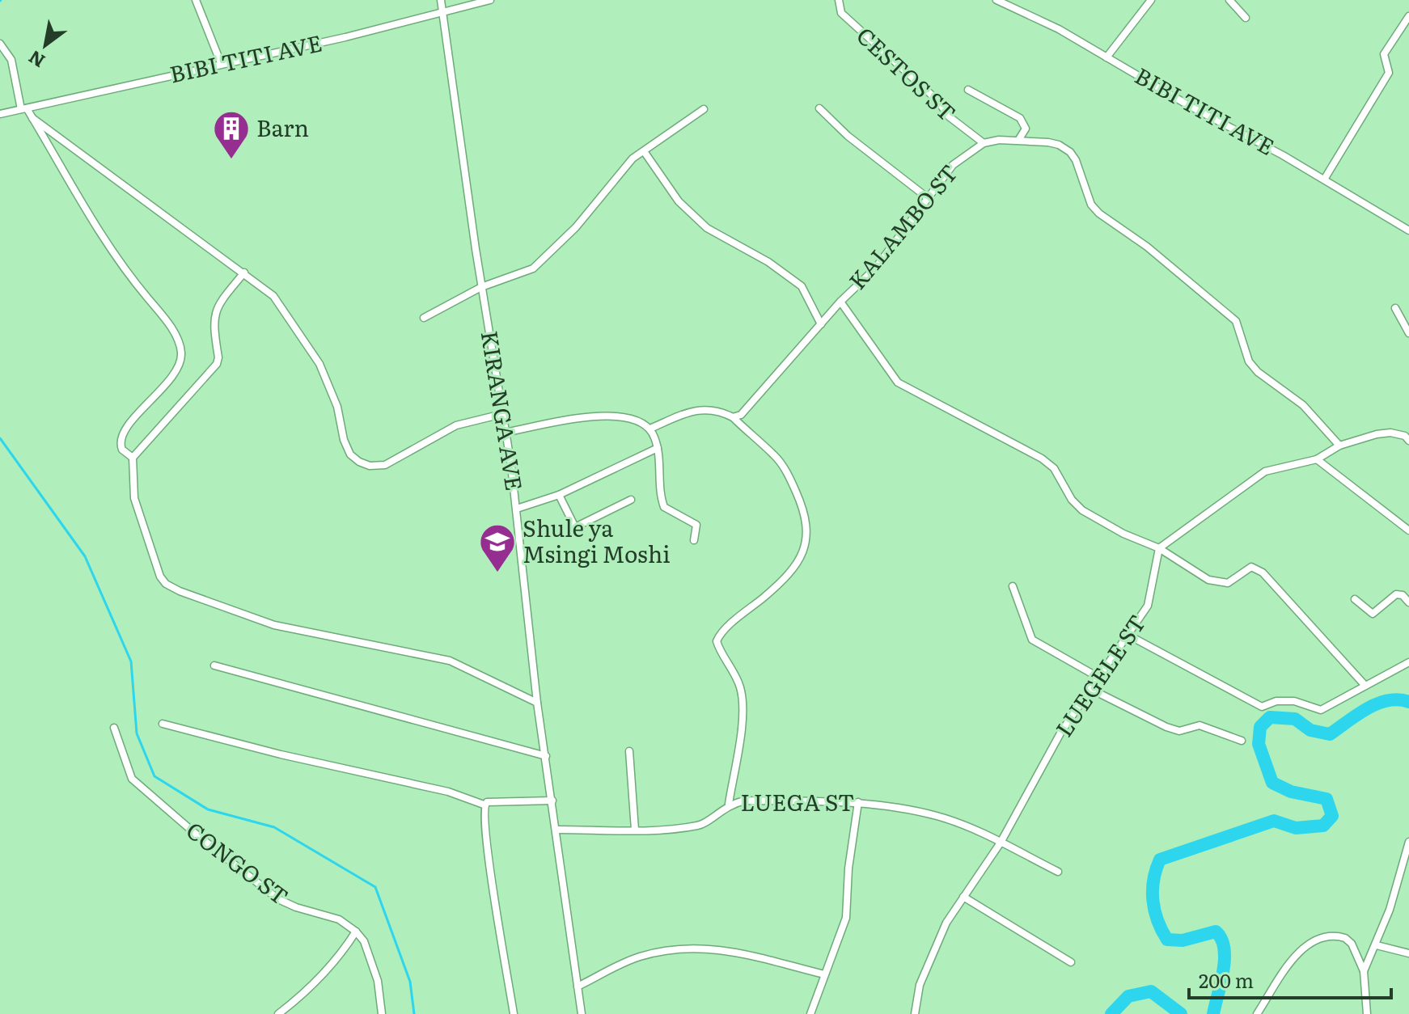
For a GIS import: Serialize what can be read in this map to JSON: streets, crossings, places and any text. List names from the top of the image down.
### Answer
{
  "streets": {
    "street": [
      "BIBI TITI AVE",
      "CESTOS ST",
      "KALAMBO ST",
      "KIRANGA AVE",
      "LUEGELE ST",
      "LUEGA ST",
      "CONGO ST"
    ]
  },
  "crossings": [
    ["BIBI TITI AVE", "KIRANGA AVE"],
    ["CESTOS ST", "KALAMBO ST"],
    ["KIRANGA AVE", "LUEGA ST"],
    ["LUEGELE ST", "LUEGA ST"]
  ],
  "places": {
    "building": ["Barn"],
    "school or university": ["Shule ya Msingi Moshi"]
  },
  "scale_bar": "200 m",
  "north": "bottom left"
}
